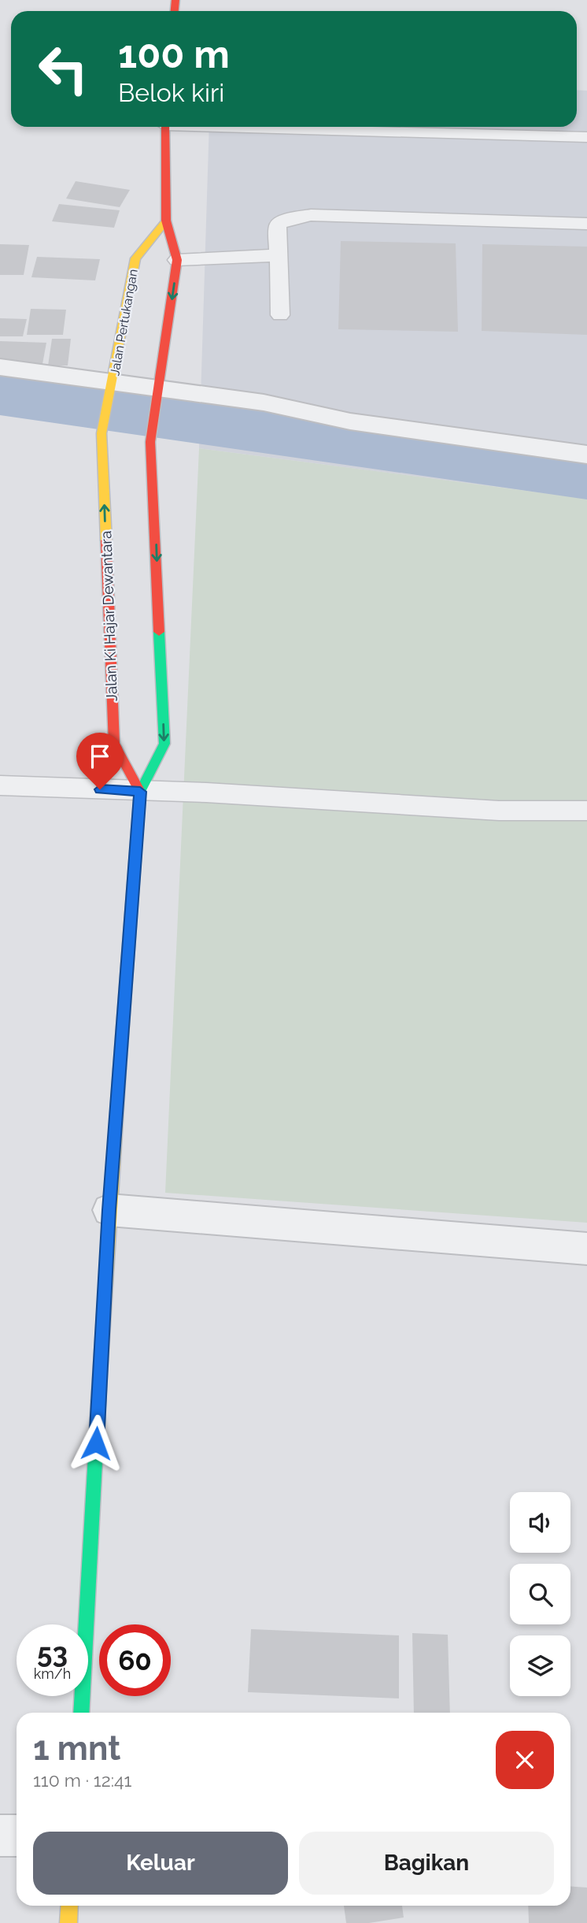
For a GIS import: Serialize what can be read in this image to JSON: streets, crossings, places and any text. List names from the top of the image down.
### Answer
{
  "streets": {
    "main road": ["Jalan Pertukangan", "Jalan Ki Hajar Dewantara"]
  },
  "crossings": [
    ["Jalan Pertukangan", "Jalan Ki Hajar Dewantara"]
  ],
  "page": {
    "turn": ["100 m", "Belok kiri"],
    "speed": "53 km/h",
    "limit": "60",
    "heading": ["1 mnt", "110 m · 12:41"],
    "buttons": ["Keluar", "Bagikan"]
  }
}
